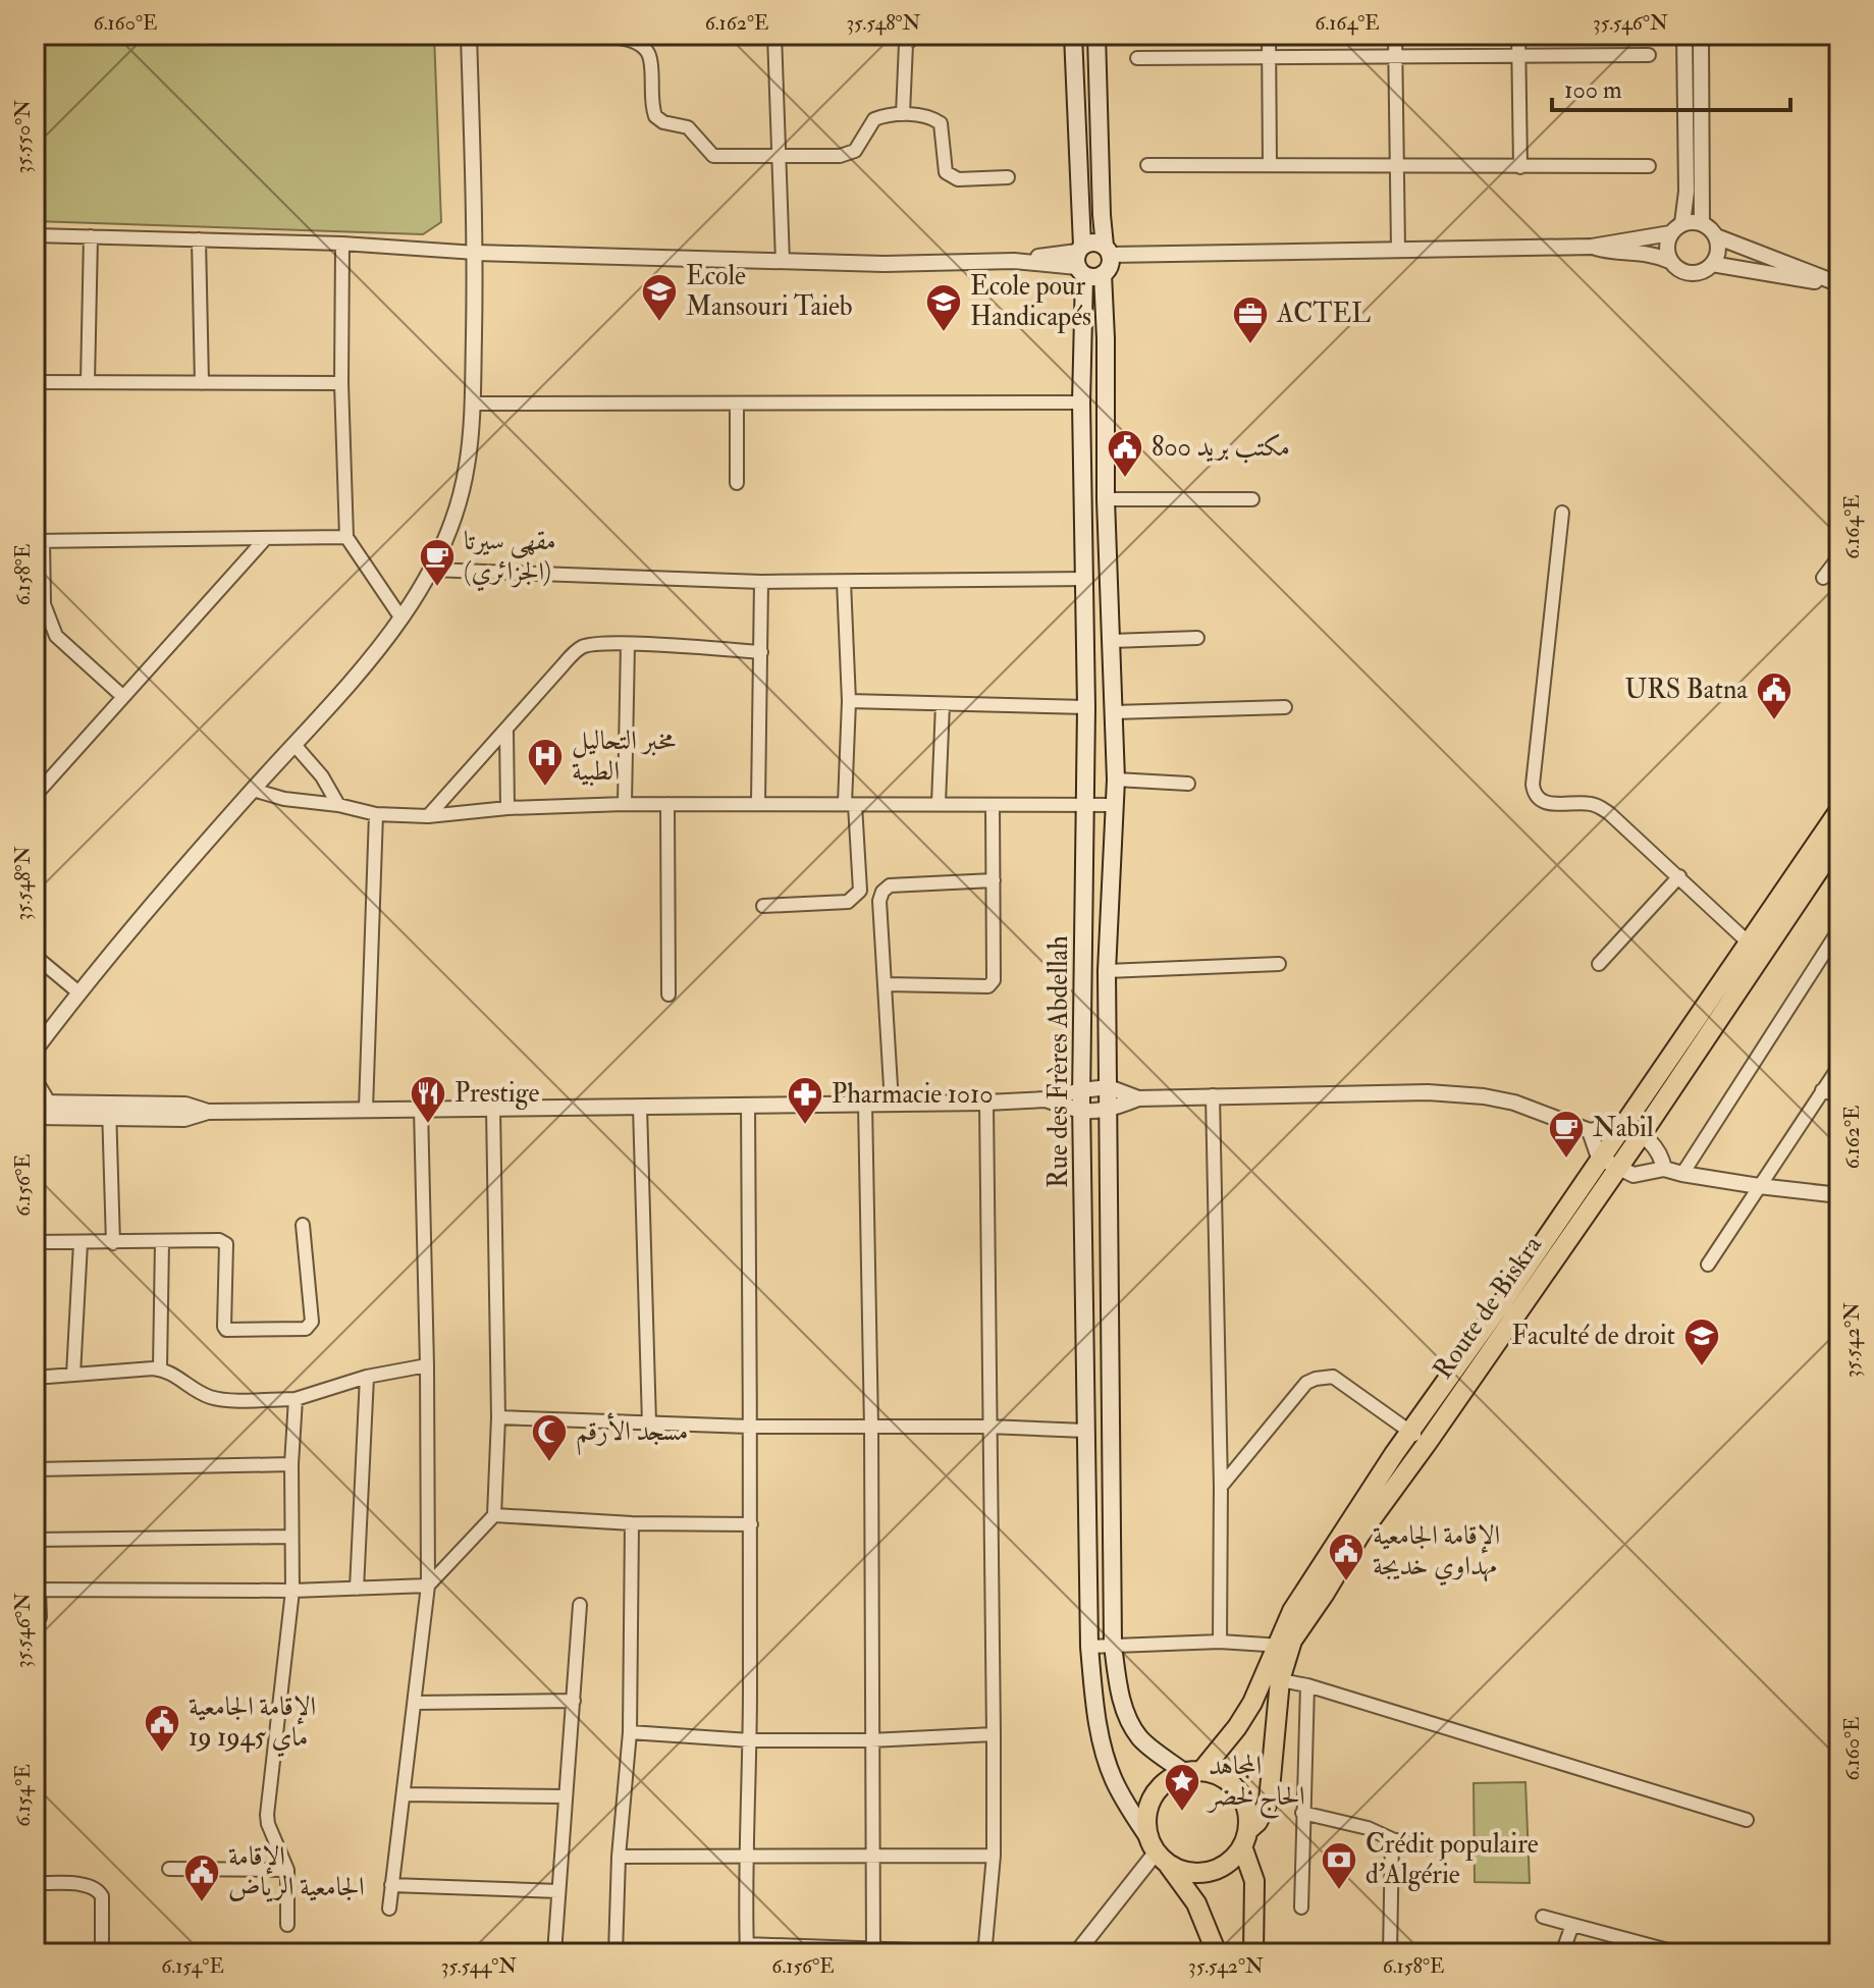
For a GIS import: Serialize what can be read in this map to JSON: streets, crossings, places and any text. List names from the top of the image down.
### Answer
{
  "streets": {
    "main road": ["Rue des Frères Abdellah", "Route de Biskra"]
  },
  "crossings": [
    ["Rue des Frères Abdellah", "Route de Biskra"]
  ],
  "places": {
    "school or university": ["Ecole Mansouri Taieb", "Ecole pour Handicapés", "Faculté de droit"],
    "office": ["ACTEL"],
    "public building": [
      "مكتب بريد 800",
      "URS Batna",
      "الإقامة الجامعية مهداوي خديجة",
      "الإقامة الجامعية 19 ماي 1945",
      "الإقامة الجامعية الرياض"
    ],
    "cafe": ["مقهى سيرتا (الجزائري)", "Nabil"],
    "hospital": ["مخبر التحاليل الطبية"],
    "restaurant": ["Prestige"],
    "pharmacy": ["Pharmacie 1010"],
    "mosque": ["مسجد الأرقم"],
    "place": ["المجاهد الحاج لخضر"],
    "bank": ["Crédit populaire d'Algérie"]
  },
  "scale_bar": "100 m",
  "coordinates": [
    "6.160°E",
    "6.162°E",
    "35.548°N",
    "6.164°E",
    "35.546°N",
    "35.550°N",
    "6.158°E",
    "6.156°E",
    "35.542°N",
    "6.154°E",
    "35.544°N"
  ]
}
